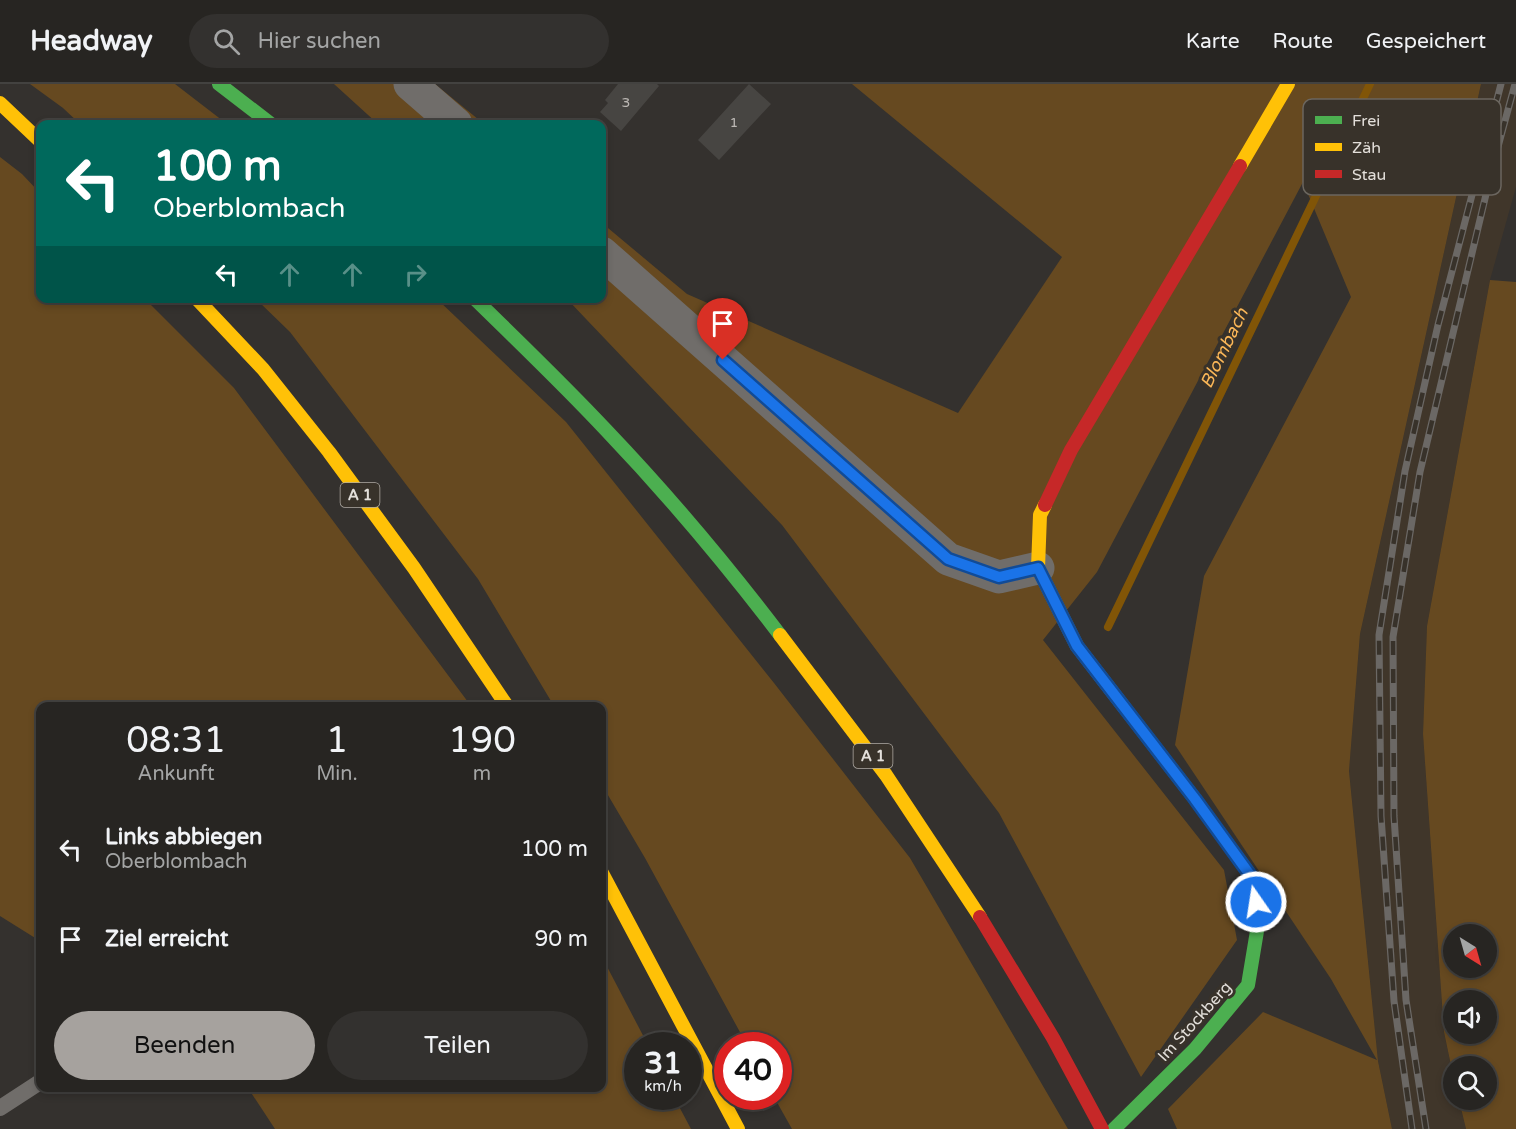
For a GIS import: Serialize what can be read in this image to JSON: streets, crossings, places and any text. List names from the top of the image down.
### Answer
{
  "streets": {
    "main road": ["A 1", "Im Stockberg"]
  },
  "water": ["Blombach"],
  "house_numbers": ["3", "1"],
  "legend": ["Frei", "Zäh", "Stau"],
  "north": "bottom right",
  "page": {
    "header": "Headway",
    "search": "Hier suchen",
    "nav": ["Karte", "Route", "Gespeichert"],
    "turn": ["100 m", "Oberblombach"],
    "eta": [
      "08:31",
      "Ankunft",
      "1",
      "Min.",
      "190",
      "m"
    ],
    "list": [
      {
        "name": "Links abbiegen",
        "note": "Oberblombach",
        "value": "100 m"
      },
      {
        "name": "Ziel erreicht",
        "value": "90 m"
      }
    ],
    "buttons": ["Beenden", "Teilen"],
    "speed": "31 km/h",
    "limit": "40"
  }
}
